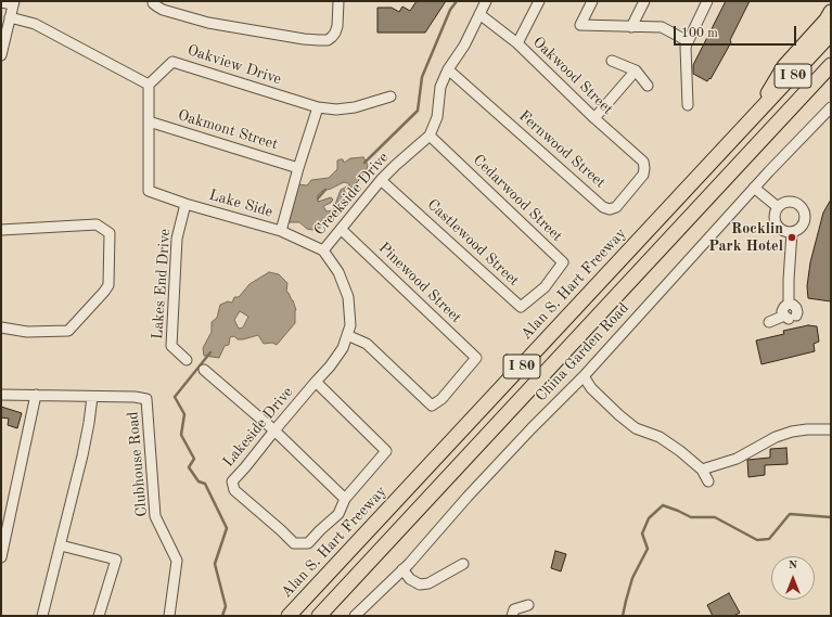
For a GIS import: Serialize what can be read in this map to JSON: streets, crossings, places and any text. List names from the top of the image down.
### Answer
{
  "streets": {
    "highway": ["I 80", "Alan S. Hart Freeway"],
    "street": [
      "Oakview Drive",
      "Oakwood Street",
      "Oakmont Street",
      "Fernwood Street",
      "Creekside Drive",
      "Cedarwood Street",
      "Lake Side",
      "Castlewood Street",
      "Pinewood Street",
      "Lakes End Drive",
      "China Garden Road",
      "Lakeside Drive",
      "Clubhouse Road"
    ]
  },
  "crossings": [
    ["Oakwood Street", "Fernwood Street"],
    ["Oakwood Street", "Creekside Drive"],
    ["Oakmont Street", "Lake Side"],
    ["Fernwood Street", "Creekside Drive"],
    ["Creekside Drive", "Cedarwood Street"],
    ["Creekside Drive", "Lake Side"],
    ["Creekside Drive", "Castlewood Street"],
    ["Creekside Drive", "Pinewood Street"],
    ["Creekside Drive", "Lakeside Drive"],
    ["Cedarwood Street", "Castlewood Street"],
    ["Lake Side", "Lakes End Drive"],
    ["Lake Side", "Lakeside Drive"],
    ["Pinewood Street", "Lakeside Drive"]
  ],
  "places": ["Rocklin Park Hotel"],
  "scale_bar": "100 m",
  "north": "top"
}
